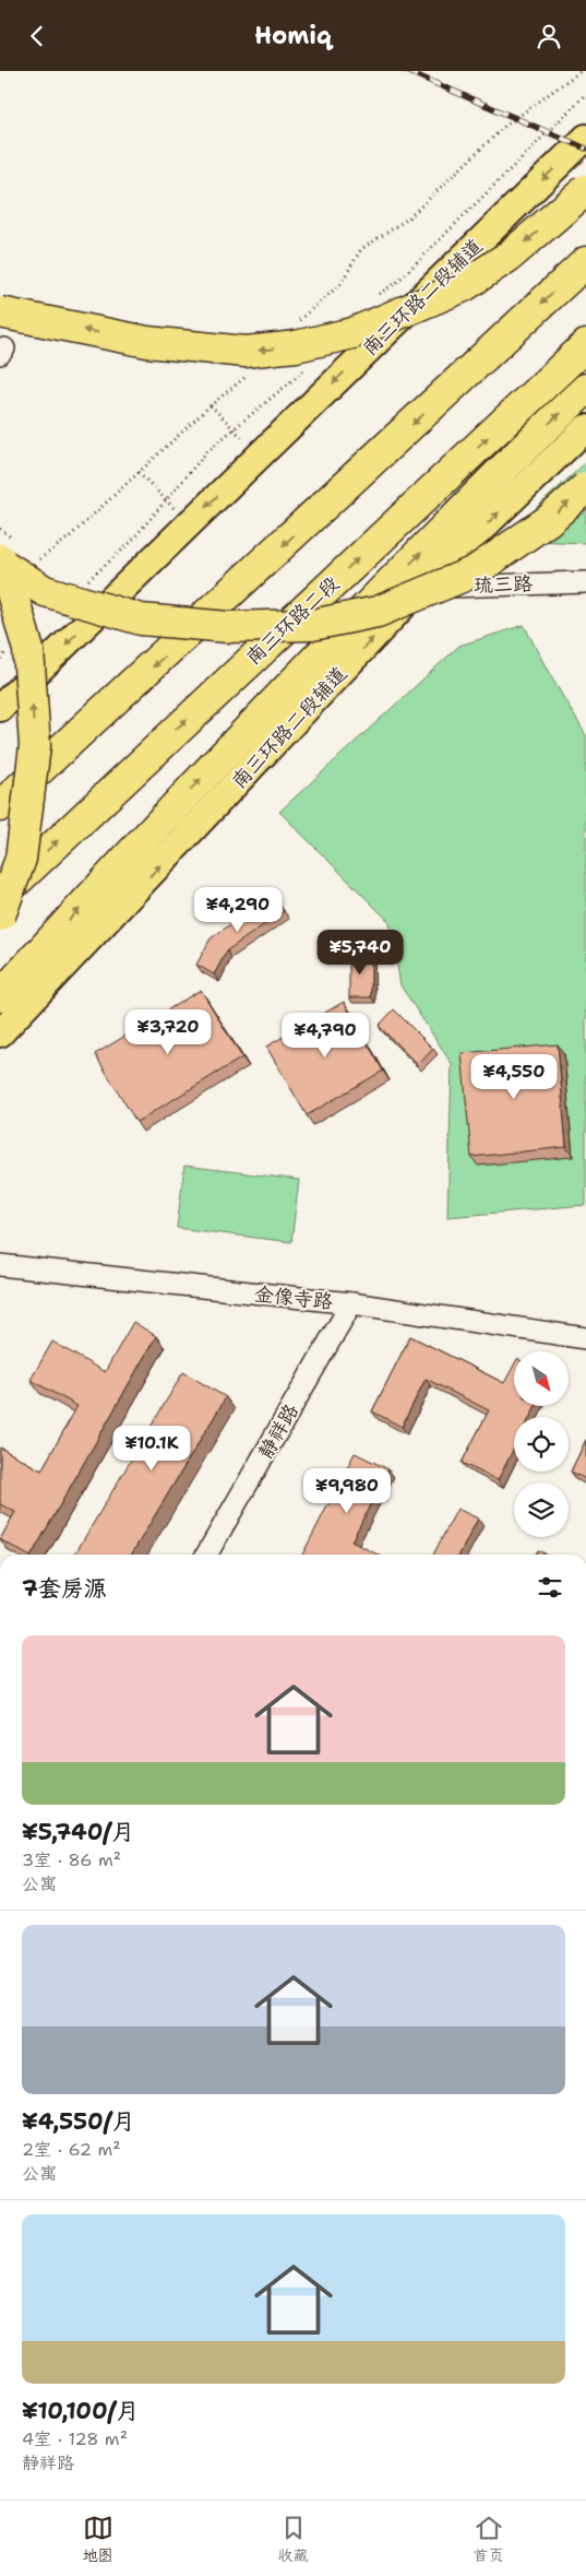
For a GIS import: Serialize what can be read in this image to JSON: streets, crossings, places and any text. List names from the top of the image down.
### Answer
{
  "streets": {
    "highway": ["南三环路二段"],
    "main road": ["南三环路二段辅道"],
    "street": ["琉三路", "金像寺路", "静祥路"]
  },
  "crossings": [
    ["南三环路二段辅道", "琉三路"],
    ["金像寺路", "静祥路"]
  ],
  "north": "bottom right",
  "page": {
    "header": "Homiq",
    "price": [
      "¥4,290",
      "¥5,740",
      "¥3,720",
      "¥4,790",
      "¥4,550",
      "¥10.1K",
      "¥9,980"
    ],
    "heading": "7套房源",
    "list": [
      {
        "name": "¥5,740/月",
        "note": "3室 · 86 m² · 公寓"
      },
      {
        "name": "¥4,550/月",
        "note": "2室 · 62 m² · 公寓"
      },
      {
        "name": "¥10,100/月",
        "note": "4室 · 128 m² · 静祥路"
      }
    ],
    "tabs": ["地图", "收藏", "首页"]
  }
}
